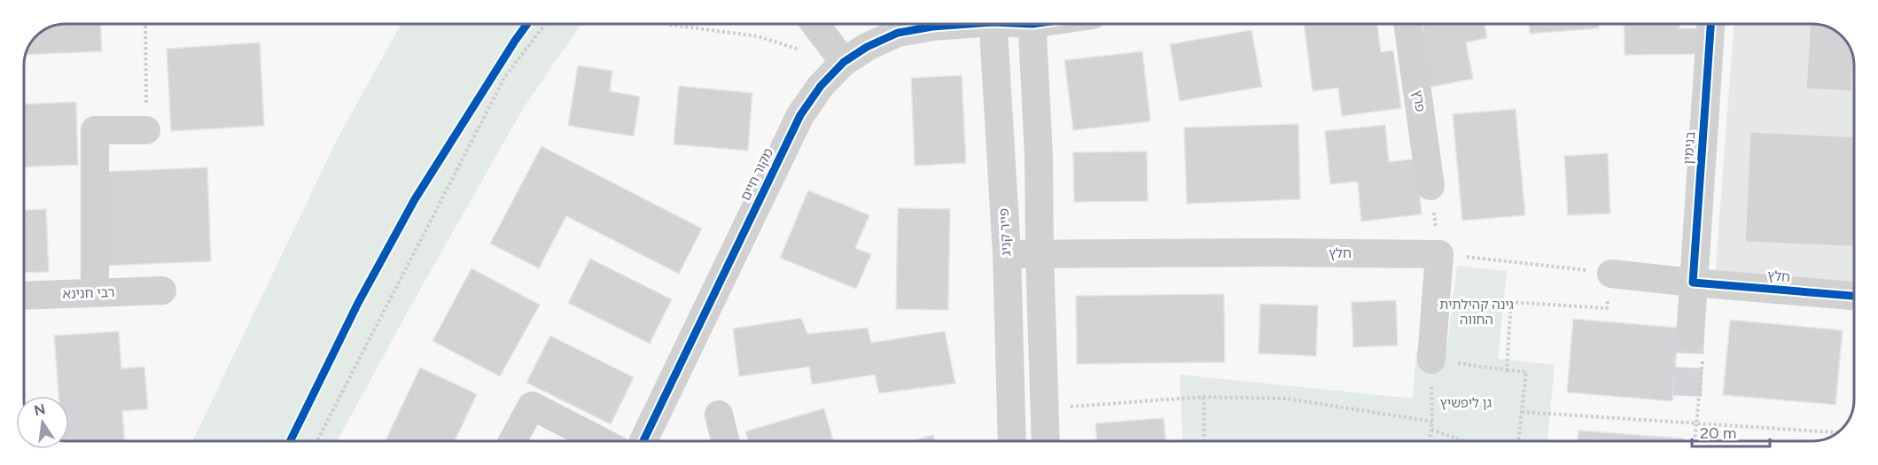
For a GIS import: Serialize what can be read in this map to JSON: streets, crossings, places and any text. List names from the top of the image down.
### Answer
{
  "streets": {
    "street": [
      "פרץ",
      "בנימין",
      "מקור חיים",
      "פייר קניג",
      "חלץ",
      "רבי חנינא"
    ]
  },
  "crossings": [
    ["בנימין", "חלץ"],
    ["פייר קניג", "חלץ"]
  ],
  "parks": ["גינה קהילתית החווה", "גן ליפשיץ"],
  "scale_bar": "20 m",
  "north": "top"
}
